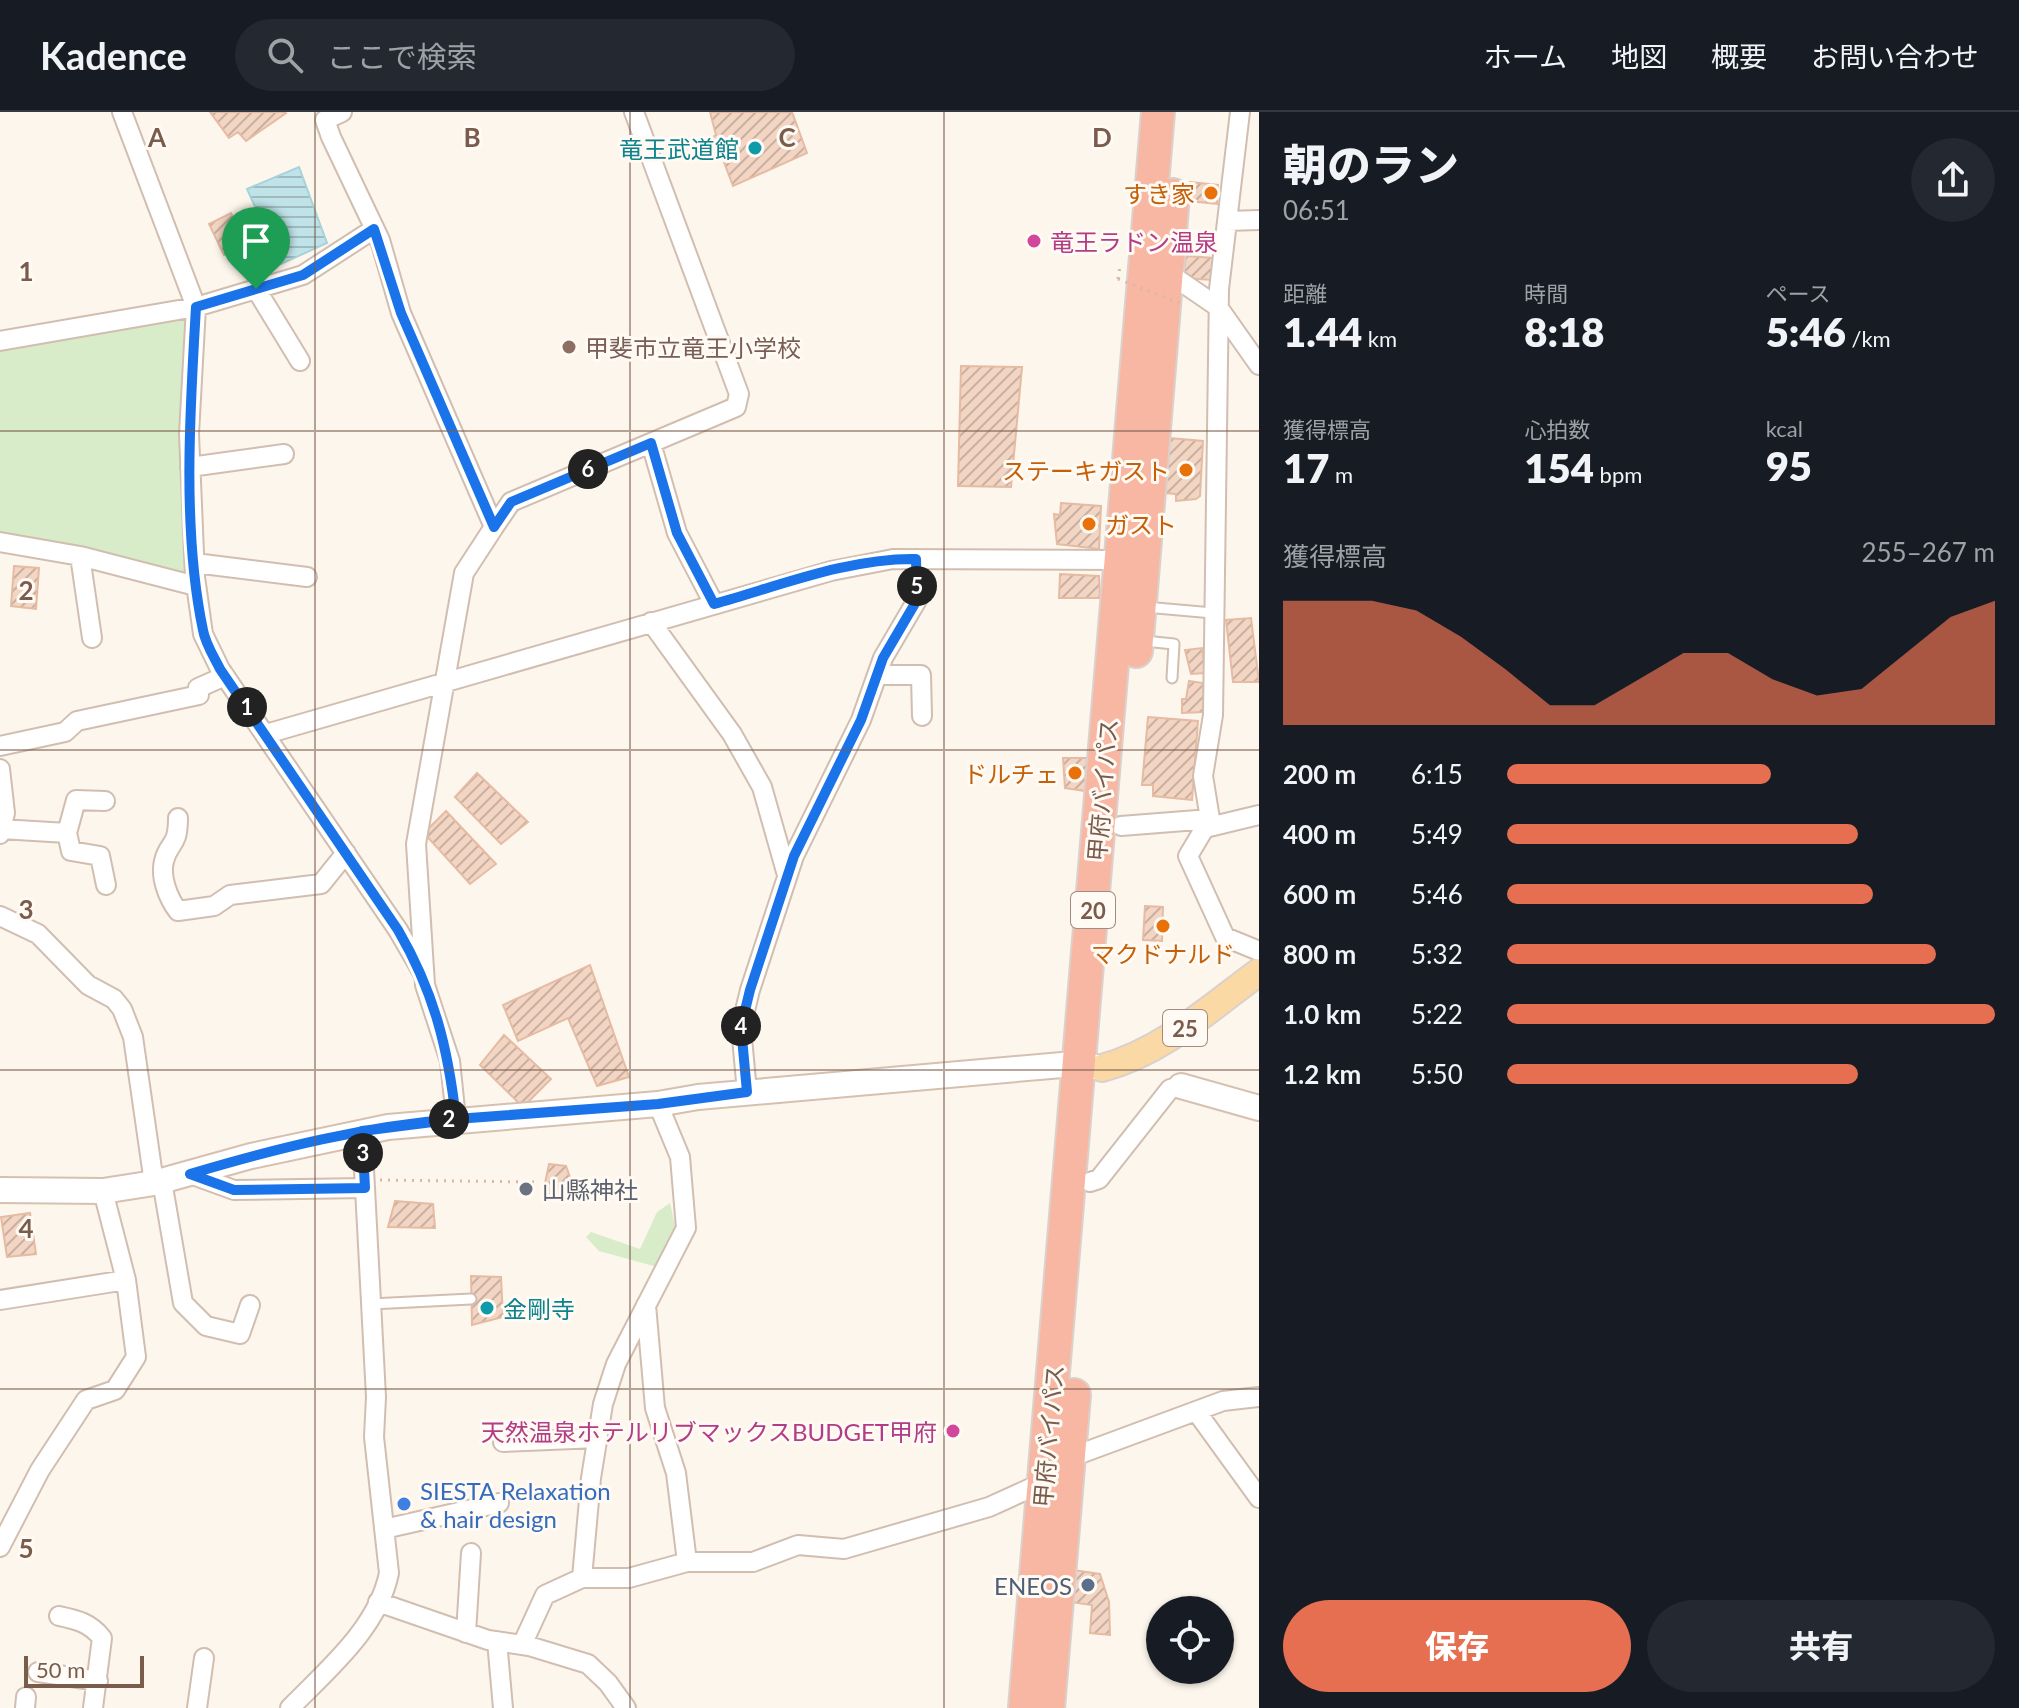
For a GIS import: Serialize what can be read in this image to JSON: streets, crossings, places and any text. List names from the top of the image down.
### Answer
{
  "streets": {
    "highway": ["甲府バイパス", "20"],
    "main road": ["25"]
  },
  "crossings": [
    ["甲府バイパス", "25"]
  ],
  "places": [
    "竜王武道館",
    "すき家",
    "竜王ラドン温泉",
    "甲斐市立竜王小学校",
    "ステーキガスト",
    "ガスト",
    "ドルチェ",
    "マクドナルド",
    "山縣神社",
    "金剛寺",
    "天然温泉ホテルリブマックスBUDGET甲府",
    "SIESTA Relaxation & hair design",
    "ENEOS"
  ],
  "scale_bar": "50 m",
  "page": {
    "header": "Kadence",
    "search": "ここで検索",
    "nav": [
      "ホーム",
      "地図",
      "概要",
      "お問い合わせ"
    ],
    "heading": ["朝のラン", "06:51"],
    "stats": [
      ["距離", "1.44 km"],
      ["時間", "8:18"],
      ["ペース", "5:46 /km"],
      ["獲得標高", "17 m"],
      ["心拍数", "154 bpm"],
      ["kcal", "95"]
    ],
    "pins": [
      "6",
      "5",
      "1",
      "4",
      "2",
      "3"
    ],
    "chart": ["獲得標高", "255–267 m"],
    "list": [
      {
        "name": "200 m",
        "note": "6:15"
      },
      {
        "name": "400 m",
        "note": "5:49"
      },
      {
        "name": "600 m",
        "note": "5:46"
      },
      {
        "name": "800 m",
        "note": "5:32"
      },
      {
        "name": "1.0 km",
        "note": "5:22"
      },
      {
        "name": "1.2 km",
        "note": "5:50"
      }
    ],
    "buttons": ["保存", "共有"],
    "scale": "50 m"
  },
  "grid": {
    "columns": [
      "A",
      "B",
      "C",
      "D"
    ],
    "rows": [
      "1",
      "2",
      "3",
      "4",
      "5"
    ]
  }
}
